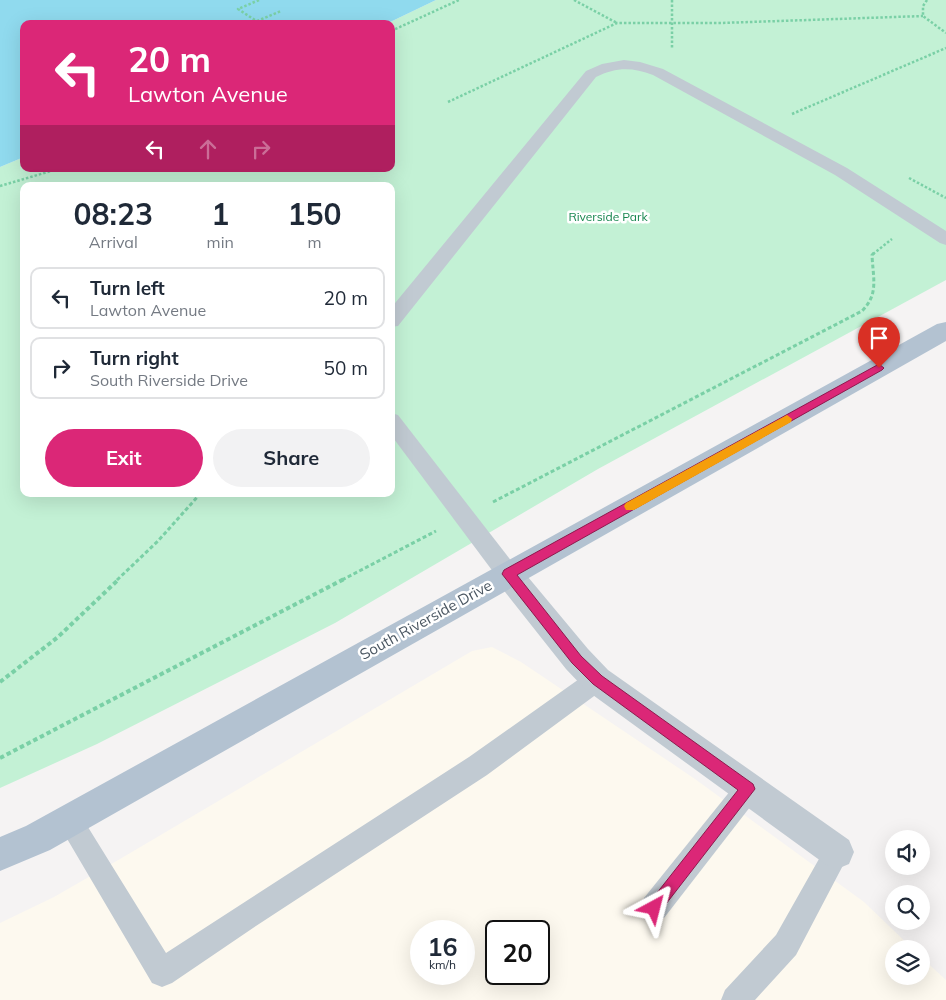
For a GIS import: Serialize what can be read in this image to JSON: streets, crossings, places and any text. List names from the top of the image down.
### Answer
{
  "streets": {
    "main road": ["South Riverside Drive"]
  },
  "parks": ["Riverside Park"],
  "page": {
    "turn": ["20 m", "Lawton Avenue"],
    "eta": [
      "08:23",
      "Arrival",
      "1",
      "min",
      "150",
      "m"
    ],
    "list": [
      {
        "name": "Turn left",
        "note": "Lawton Avenue",
        "value": "20 m"
      },
      {
        "name": "Turn right",
        "note": "South Riverside Drive",
        "value": "50 m"
      }
    ],
    "buttons": ["Exit", "Share"],
    "speed": "16 km/h",
    "limit": "20"
  }
}
